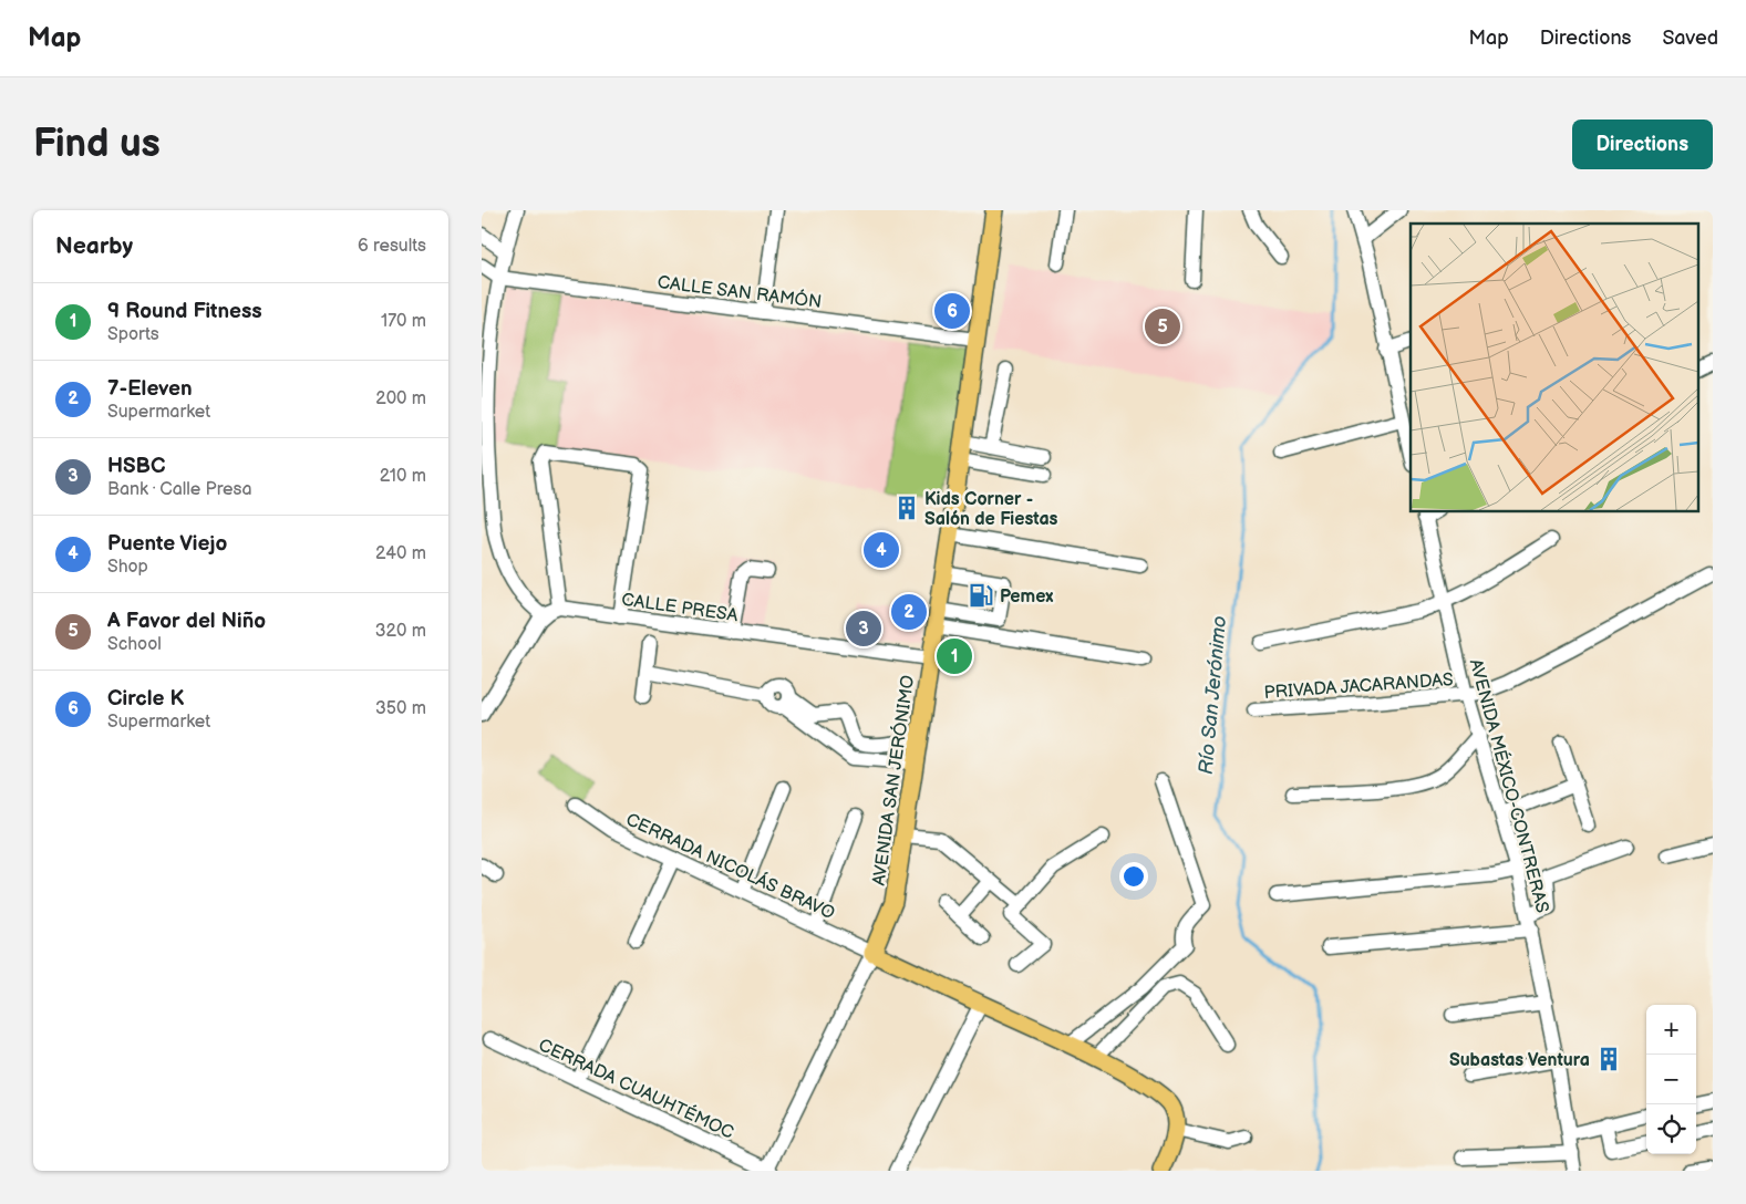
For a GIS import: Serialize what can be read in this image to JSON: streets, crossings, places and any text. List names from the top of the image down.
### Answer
{
  "streets": {
    "main road": ["AVENIDA SAN JERÓNIMO"],
    "street": [
      "CALLE SAN RAMÓN",
      "CALLE PRESA",
      "PRIVADA JACARANDAS",
      "AVENIDA MÉXICO-CONTRERAS",
      "CERRADA NICOLÁS BRAVO",
      "CERRADA CUAUHTÉMOC"
    ]
  },
  "crossings": [
    ["CALLE SAN RAMÓN", "AVENIDA SAN JERÓNIMO"],
    ["CALLE PRESA", "AVENIDA SAN JERÓNIMO"],
    ["PRIVADA JACARANDAS", "AVENIDA MÉXICO-CONTRERAS"],
    ["AVENIDA SAN JERÓNIMO", "CERRADA NICOLÁS BRAVO"]
  ],
  "water": ["Río San Jerónimo"],
  "places": {
    "building": ["Kids Corner - Salón de Fiestas", "Subastas Ventura"],
    "fuel station": ["Pemex"]
  },
  "page": {
    "header": "Map",
    "nav": ["Map", "Directions", "Saved"],
    "buttons": "Directions",
    "title": "Find us",
    "heading": ["Nearby", "6 results"],
    "list": [
      {
        "mark": "1",
        "name": "9 Round Fitness",
        "note": "Sports",
        "value": "170 m"
      },
      {
        "mark": "2",
        "name": "7-Eleven",
        "note": "Supermarket",
        "value": "200 m"
      },
      {
        "mark": "3",
        "name": "HSBC",
        "note": "Bank · Calle Presa",
        "value": "210 m"
      },
      {
        "mark": "4",
        "name": "Puente Viejo",
        "note": "Shop",
        "value": "240 m"
      },
      {
        "mark": "5",
        "name": "A Favor del Niño",
        "note": "School",
        "value": "320 m"
      },
      {
        "mark": "6",
        "name": "Circle K",
        "note": "Supermarket",
        "value": "350 m"
      }
    ],
    "pins": [
      "6",
      "5",
      "4",
      "2",
      "3",
      "1"
    ],
    "map_buttons": ["+", "−"]
  }
}
